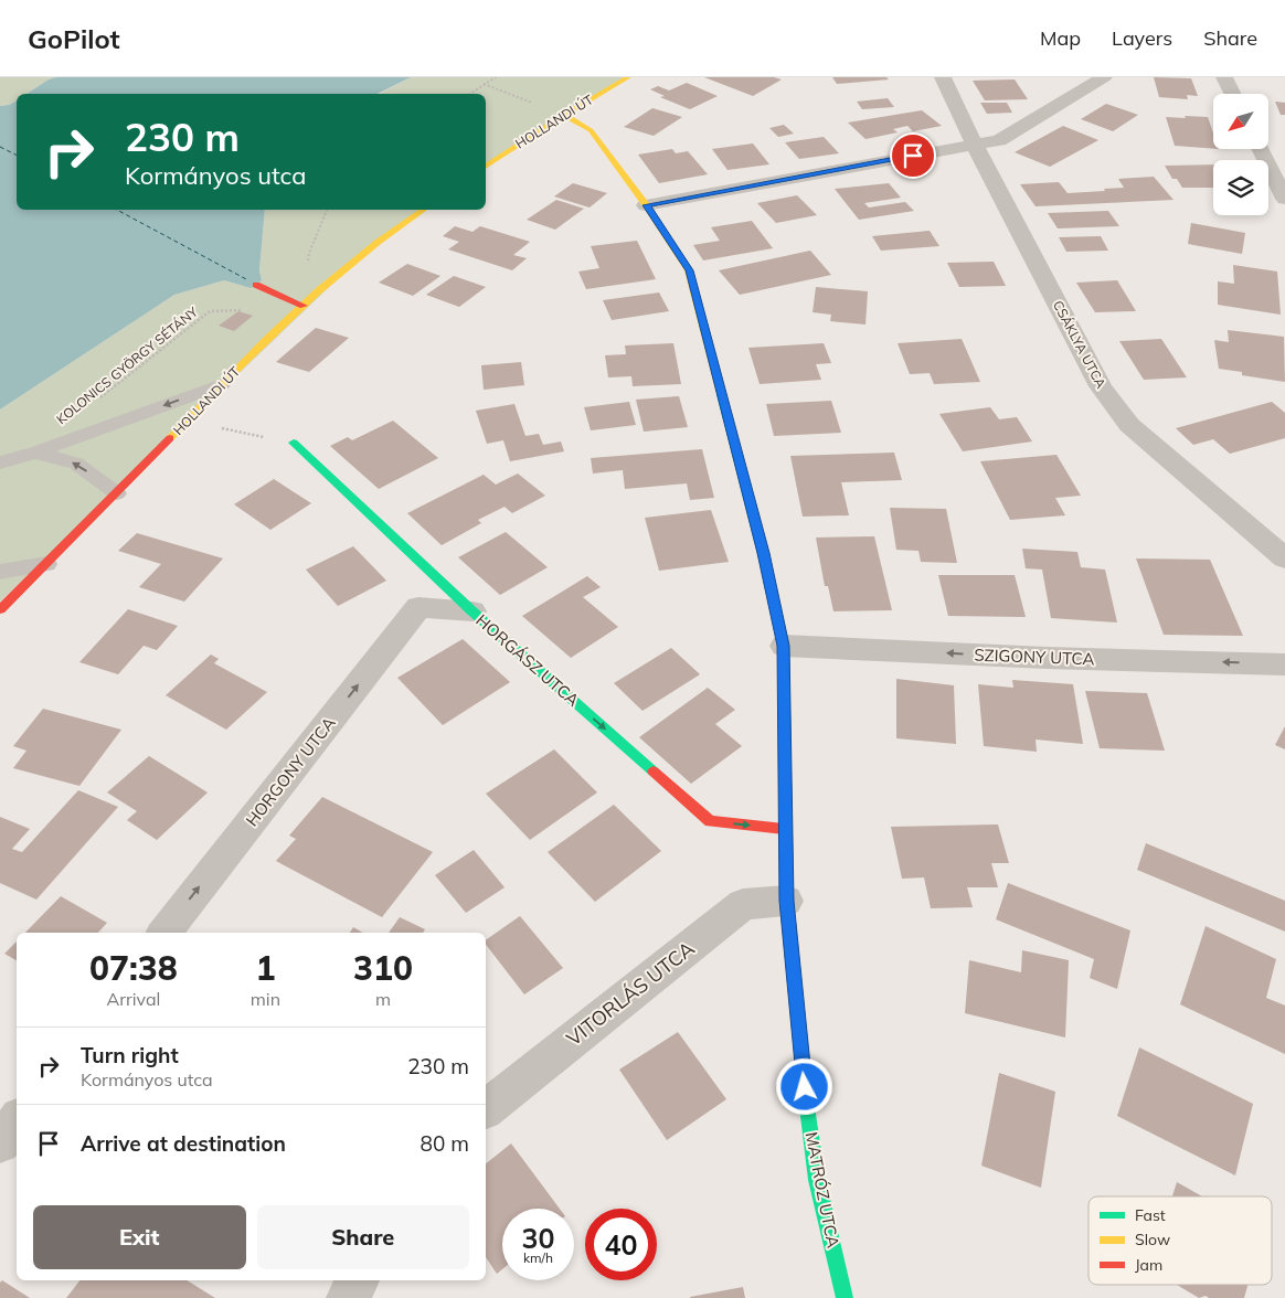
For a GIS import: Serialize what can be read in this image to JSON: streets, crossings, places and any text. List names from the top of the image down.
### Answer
{
  "streets": {
    "street": [
      "HOLLANDI ÚT",
      "CSÁKLYA UTCA",
      "SZIGONY UTCA",
      "HORGÁSZ UTCA",
      "HORGONY UTCA",
      "VITORLÁS UTCA",
      "MATRÓZ UTCA"
    ],
    "path": ["KOLONICS GYÖRGY SÉTÁNY"]
  },
  "crossings": [
    ["HOLLANDI ÚT", "MATRÓZ UTCA"],
    ["SZIGONY UTCA", "MATRÓZ UTCA"],
    ["HORGÁSZ UTCA", "HORGONY UTCA"],
    ["HORGÁSZ UTCA", "MATRÓZ UTCA"],
    ["VITORLÁS UTCA", "MATRÓZ UTCA"]
  ],
  "one_way": ["SZIGONY UTCA", "HORGÁSZ UTCA", "HORGONY UTCA"],
  "legend": ["Fast", "Slow", "Jam"],
  "north": "bottom left",
  "page": {
    "header": "GoPilot",
    "nav": ["Map", "Layers", "Share"],
    "turn": ["230 m", "Kormányos utca"],
    "eta": [
      "07:38",
      "Arrival",
      "1",
      "min",
      "310",
      "m"
    ],
    "list": [
      {
        "name": "Turn right",
        "note": "Kormányos utca",
        "value": "230 m"
      },
      {
        "name": "Arrive at destination",
        "value": "80 m"
      }
    ],
    "buttons": ["Exit", "Share"],
    "speed": "30 km/h",
    "limit": "40"
  }
}
